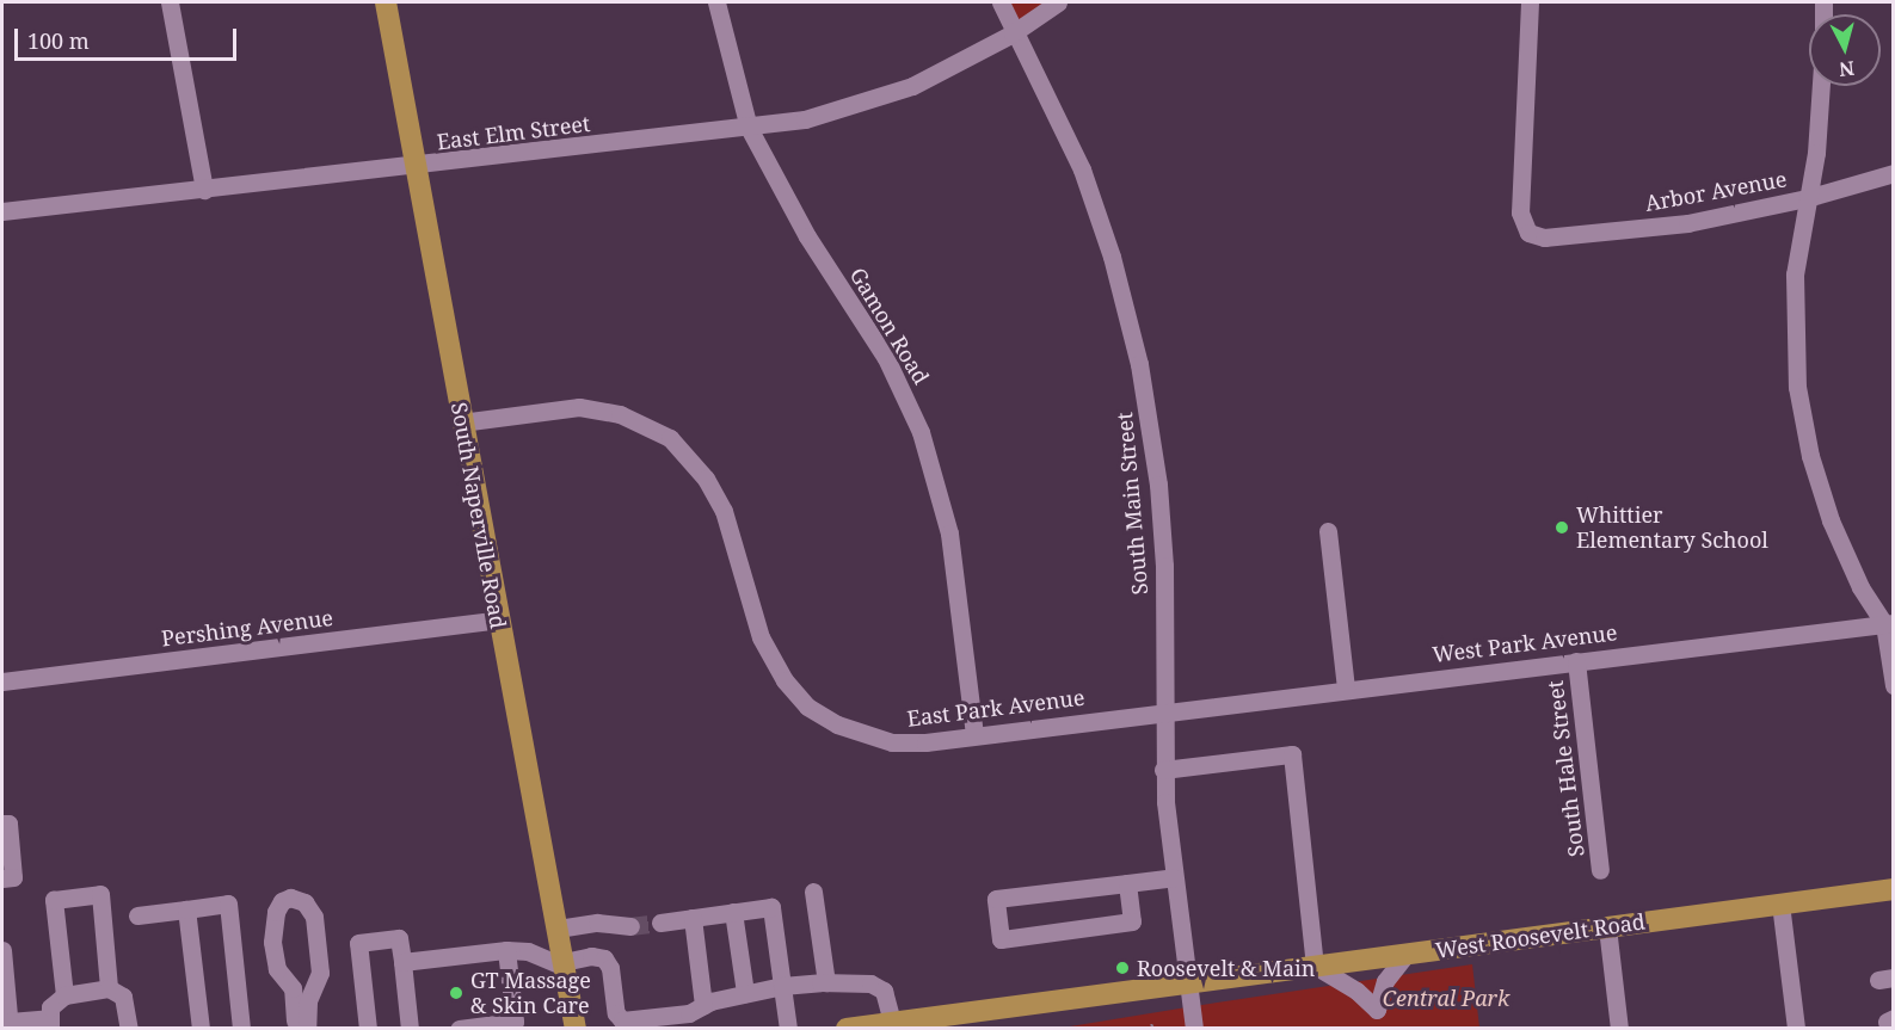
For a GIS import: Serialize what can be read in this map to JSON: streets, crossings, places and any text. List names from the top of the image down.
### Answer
{
  "streets": {
    "main road": ["South Naperville Road", "West Roosevelt Road"],
    "street": [
      "East Elm Street",
      "Arbor Avenue",
      "Gamon Road",
      "South Main Street",
      "Pershing Avenue",
      "West Park Avenue",
      "East Park Avenue",
      "South Hale Street"
    ]
  },
  "crossings": [
    ["East Elm Street", "Gamon Road"],
    ["East Elm Street", "South Main Street"],
    ["East Elm Street", "South Naperville Road"],
    ["Gamon Road", "East Park Avenue"],
    ["South Main Street", "West Park Avenue"],
    ["South Main Street", "East Park Avenue"],
    ["South Main Street", "West Roosevelt Road"],
    ["South Naperville Road", "Pershing Avenue"],
    ["South Naperville Road", "East Park Avenue"],
    ["West Park Avenue", "East Park Avenue"],
    ["West Park Avenue", "South Hale Street"]
  ],
  "parks": ["Central Park"],
  "places": ["Whittier Elementary School", "Roosevelt & Main", "GT Massage & Skin Care"],
  "scale_bar": "100 m",
  "north": "bottom"
}
